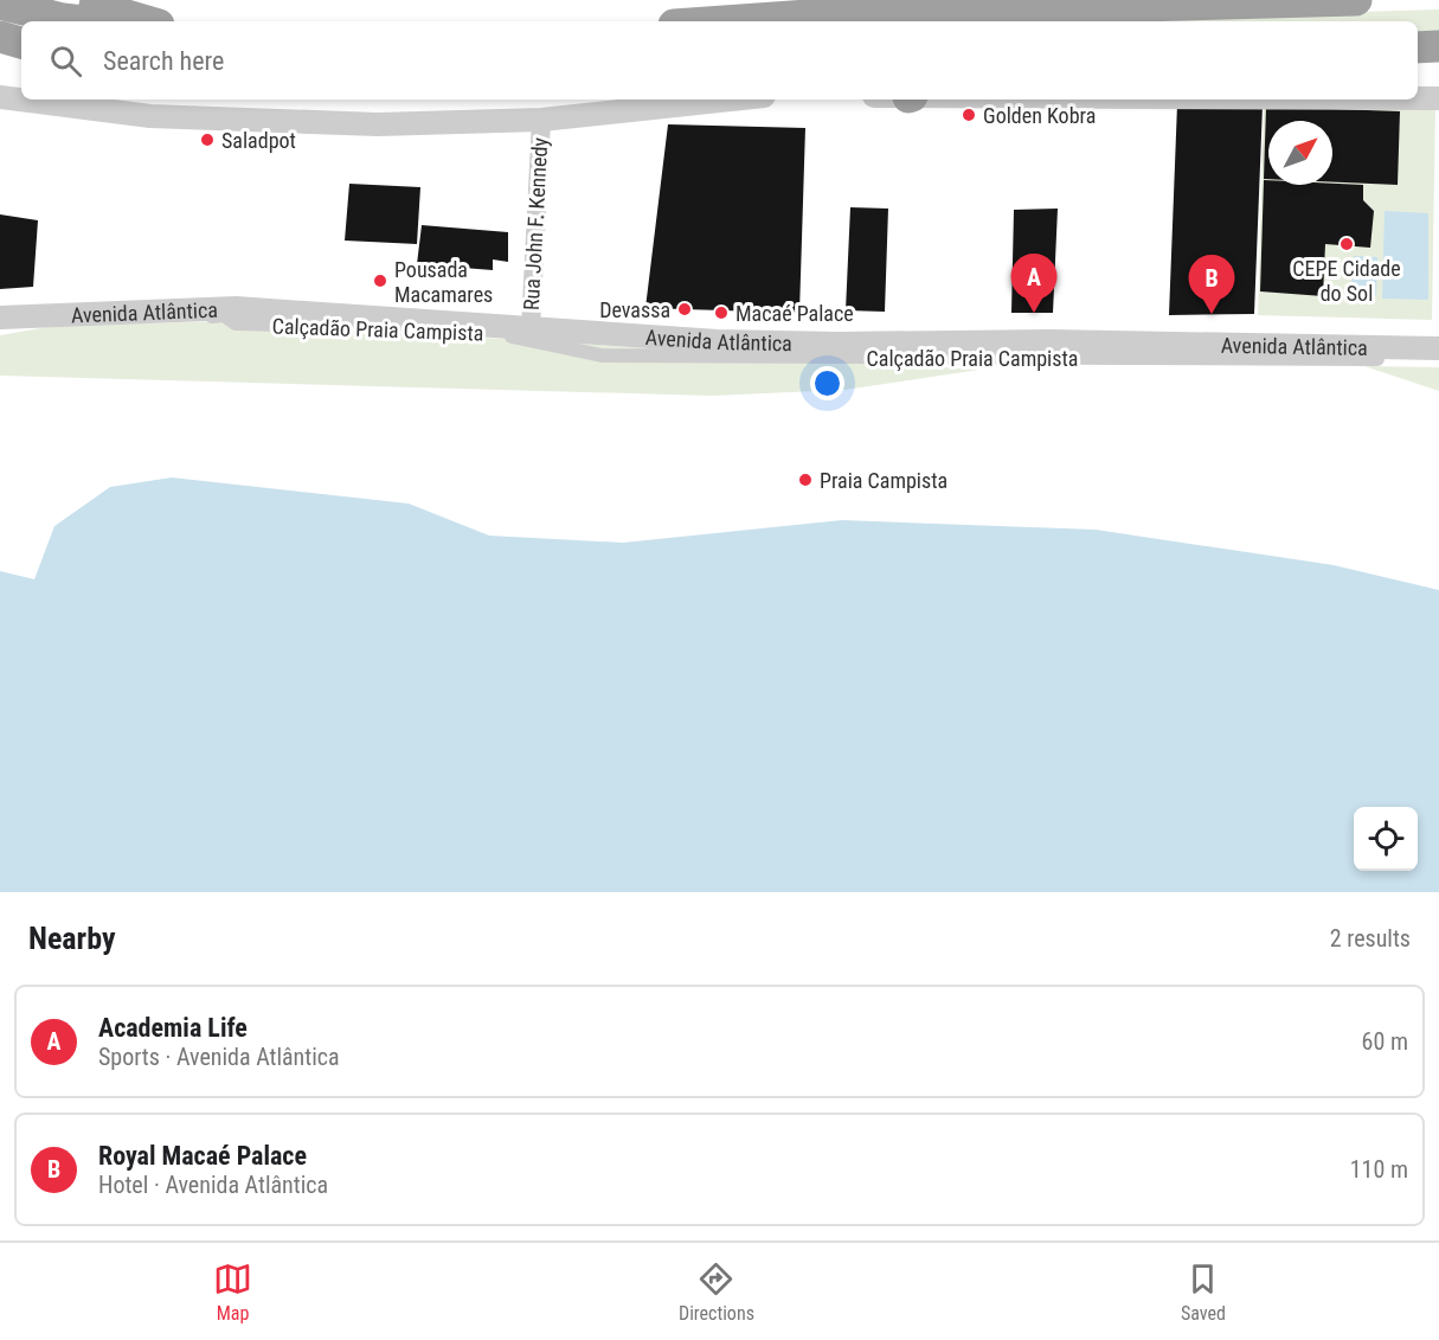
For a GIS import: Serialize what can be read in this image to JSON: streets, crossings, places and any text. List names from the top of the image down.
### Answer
{
  "streets": {
    "street": ["Rua John F. Kennedy", "Avenida Atlântica", "Calçadão Praia Campista"]
  },
  "crossings": [
    ["Rua John F. Kennedy", "Avenida Atlântica"]
  ],
  "places": [
    "Golden Kobra",
    "Saladpot",
    "CEPE Cidade do Sol",
    "Pousada Macamares",
    "Devassa",
    "Macaé Palace",
    "Praia Campista"
  ],
  "north": "top right",
  "page": {
    "search": "Search here",
    "pins": ["A", "B"],
    "heading": ["Nearby", "2 results"],
    "list": [
      {
        "mark": "A",
        "name": "Academia Life",
        "note": "Sports · Avenida Atlântica",
        "value": "60 m"
      },
      {
        "mark": "B",
        "name": "Royal Macaé Palace",
        "note": "Hotel · Avenida Atlântica",
        "value": "110 m"
      }
    ],
    "nav": ["Map", "Directions", "Saved"]
  }
}
